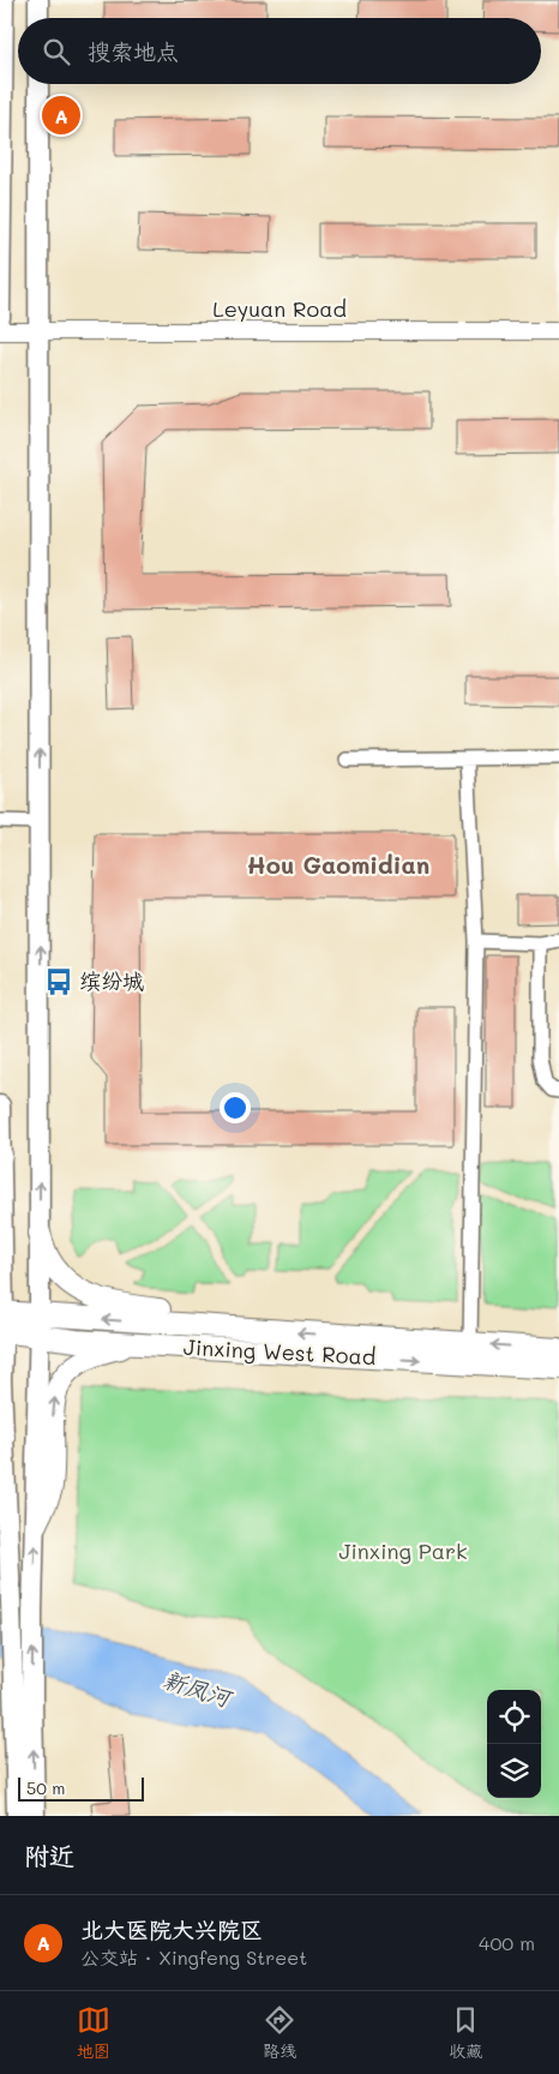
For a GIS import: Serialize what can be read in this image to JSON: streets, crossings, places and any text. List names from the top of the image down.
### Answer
{
  "streets": {
    "main road": ["Jinxing West Road"],
    "street": ["Leyuan Road"]
  },
  "districts": ["Hou Gaomidian"],
  "water": ["新凤河"],
  "parks": ["Jinxing Park"],
  "places": {
    "bus stop": ["缤纷城"]
  },
  "scale_bar": "50 m",
  "page": {
    "search": "搜索地点",
    "pins": "A",
    "scale": "50 m",
    "heading": "附近",
    "list": [
      {
        "mark": "A",
        "name": "北大医院大兴院区",
        "note": "公交站 · Xingfeng Street",
        "value": "400 m"
      }
    ],
    "nav": ["地图", "路线", "收藏"]
  }
}
